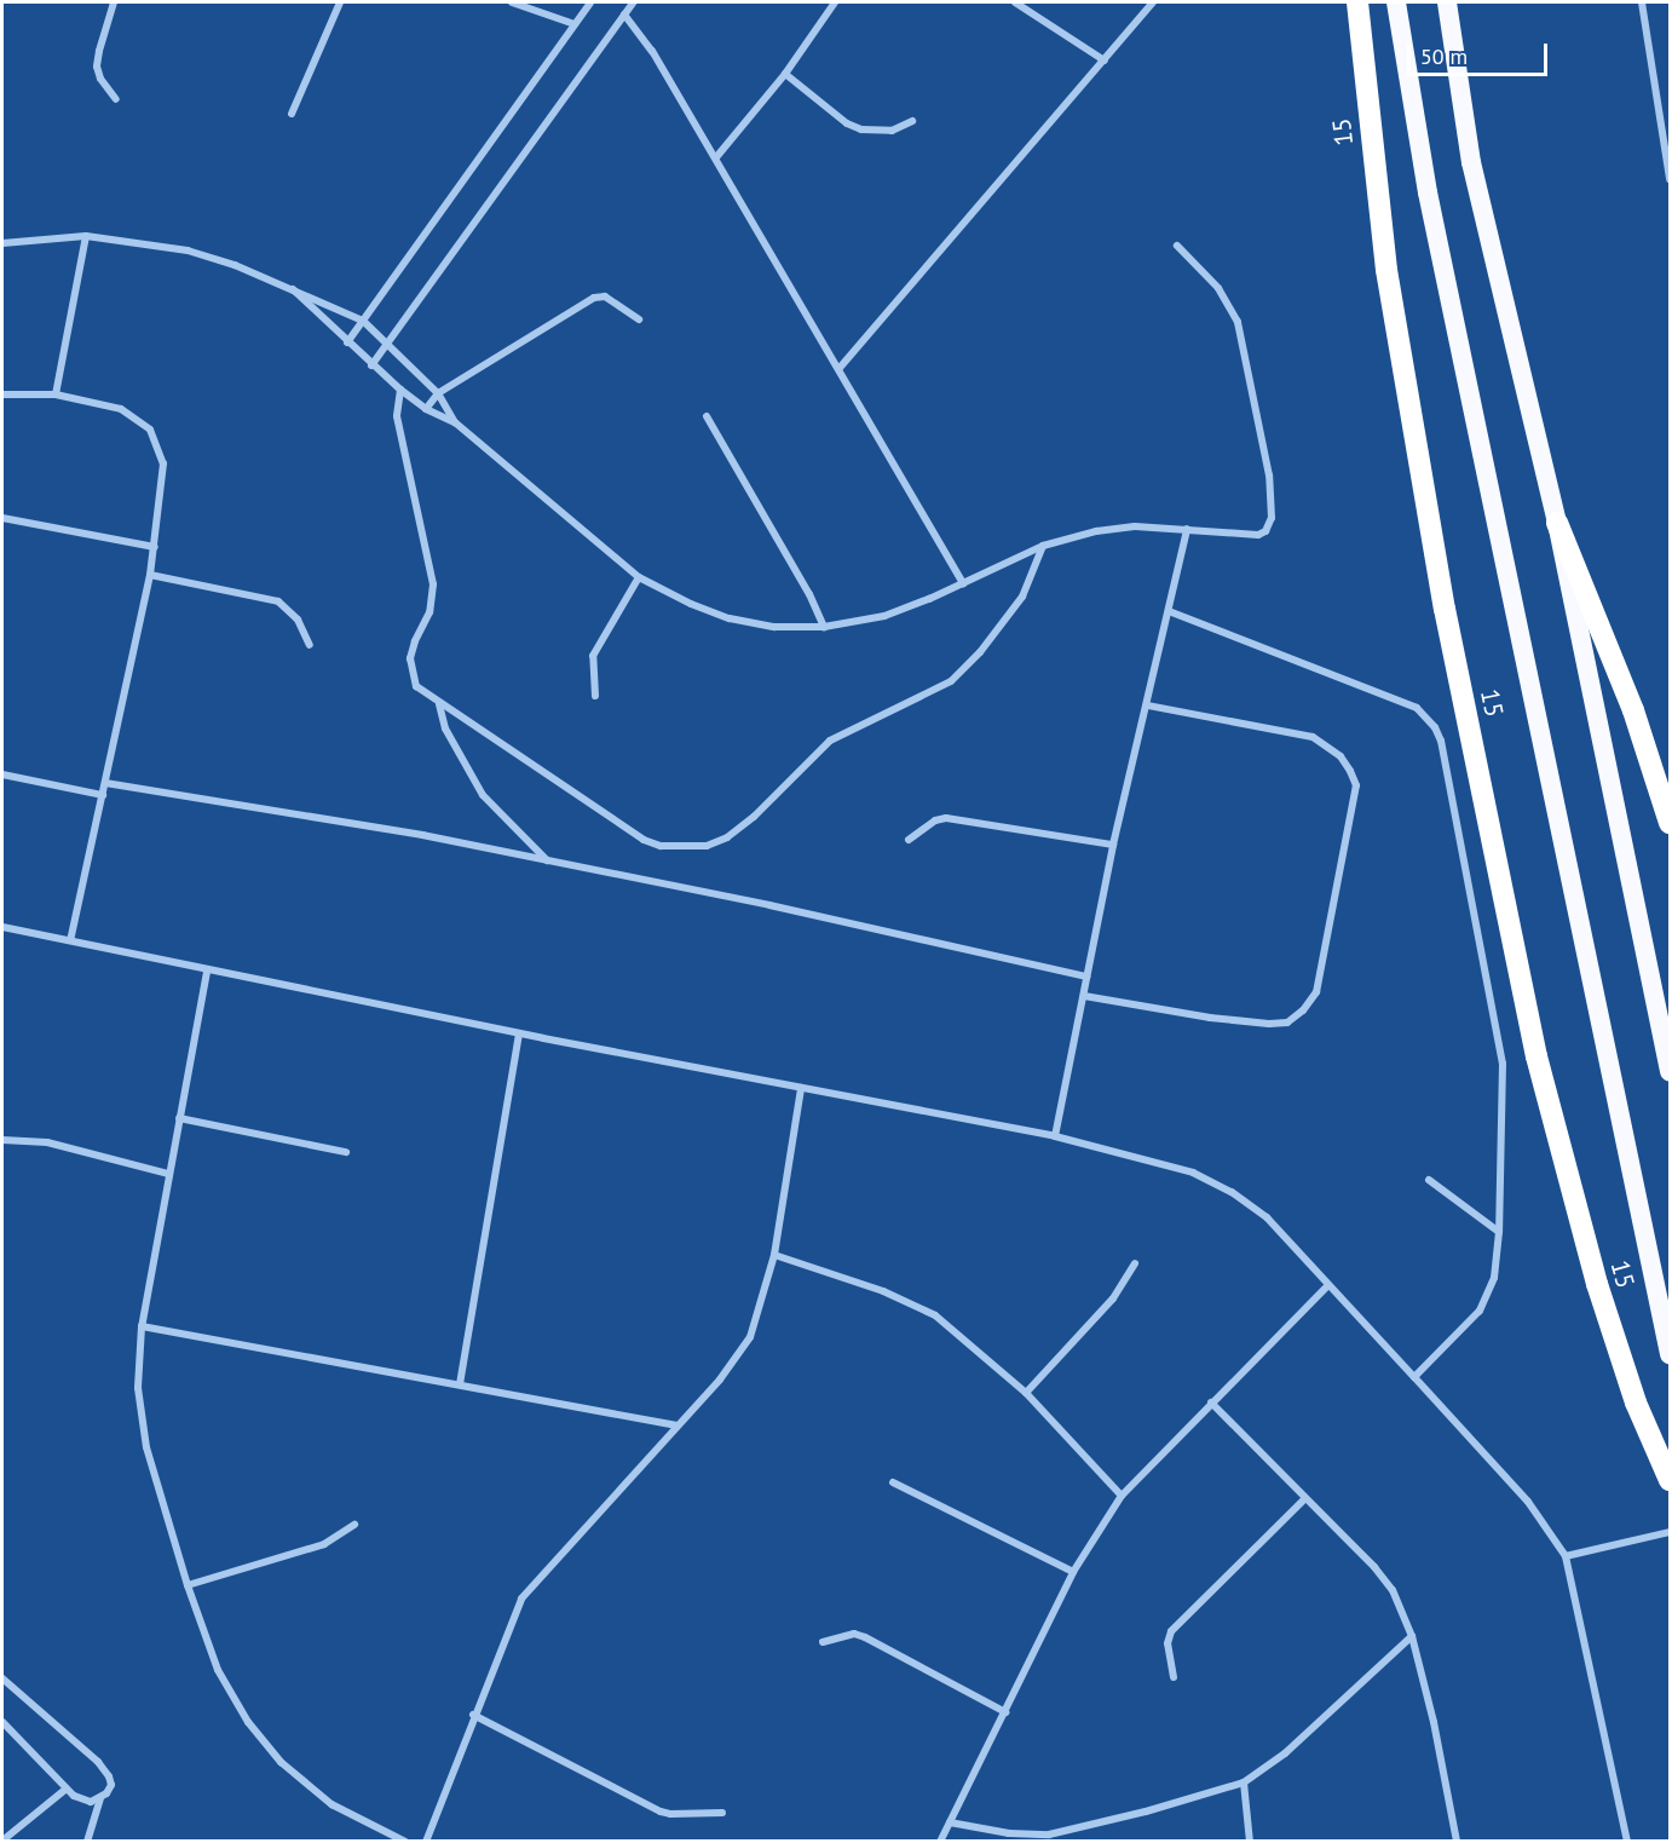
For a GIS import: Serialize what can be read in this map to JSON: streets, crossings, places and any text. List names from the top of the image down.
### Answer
{
  "streets": {
    "highway": ["15"]
  },
  "scale_bar": "50 m"
}
